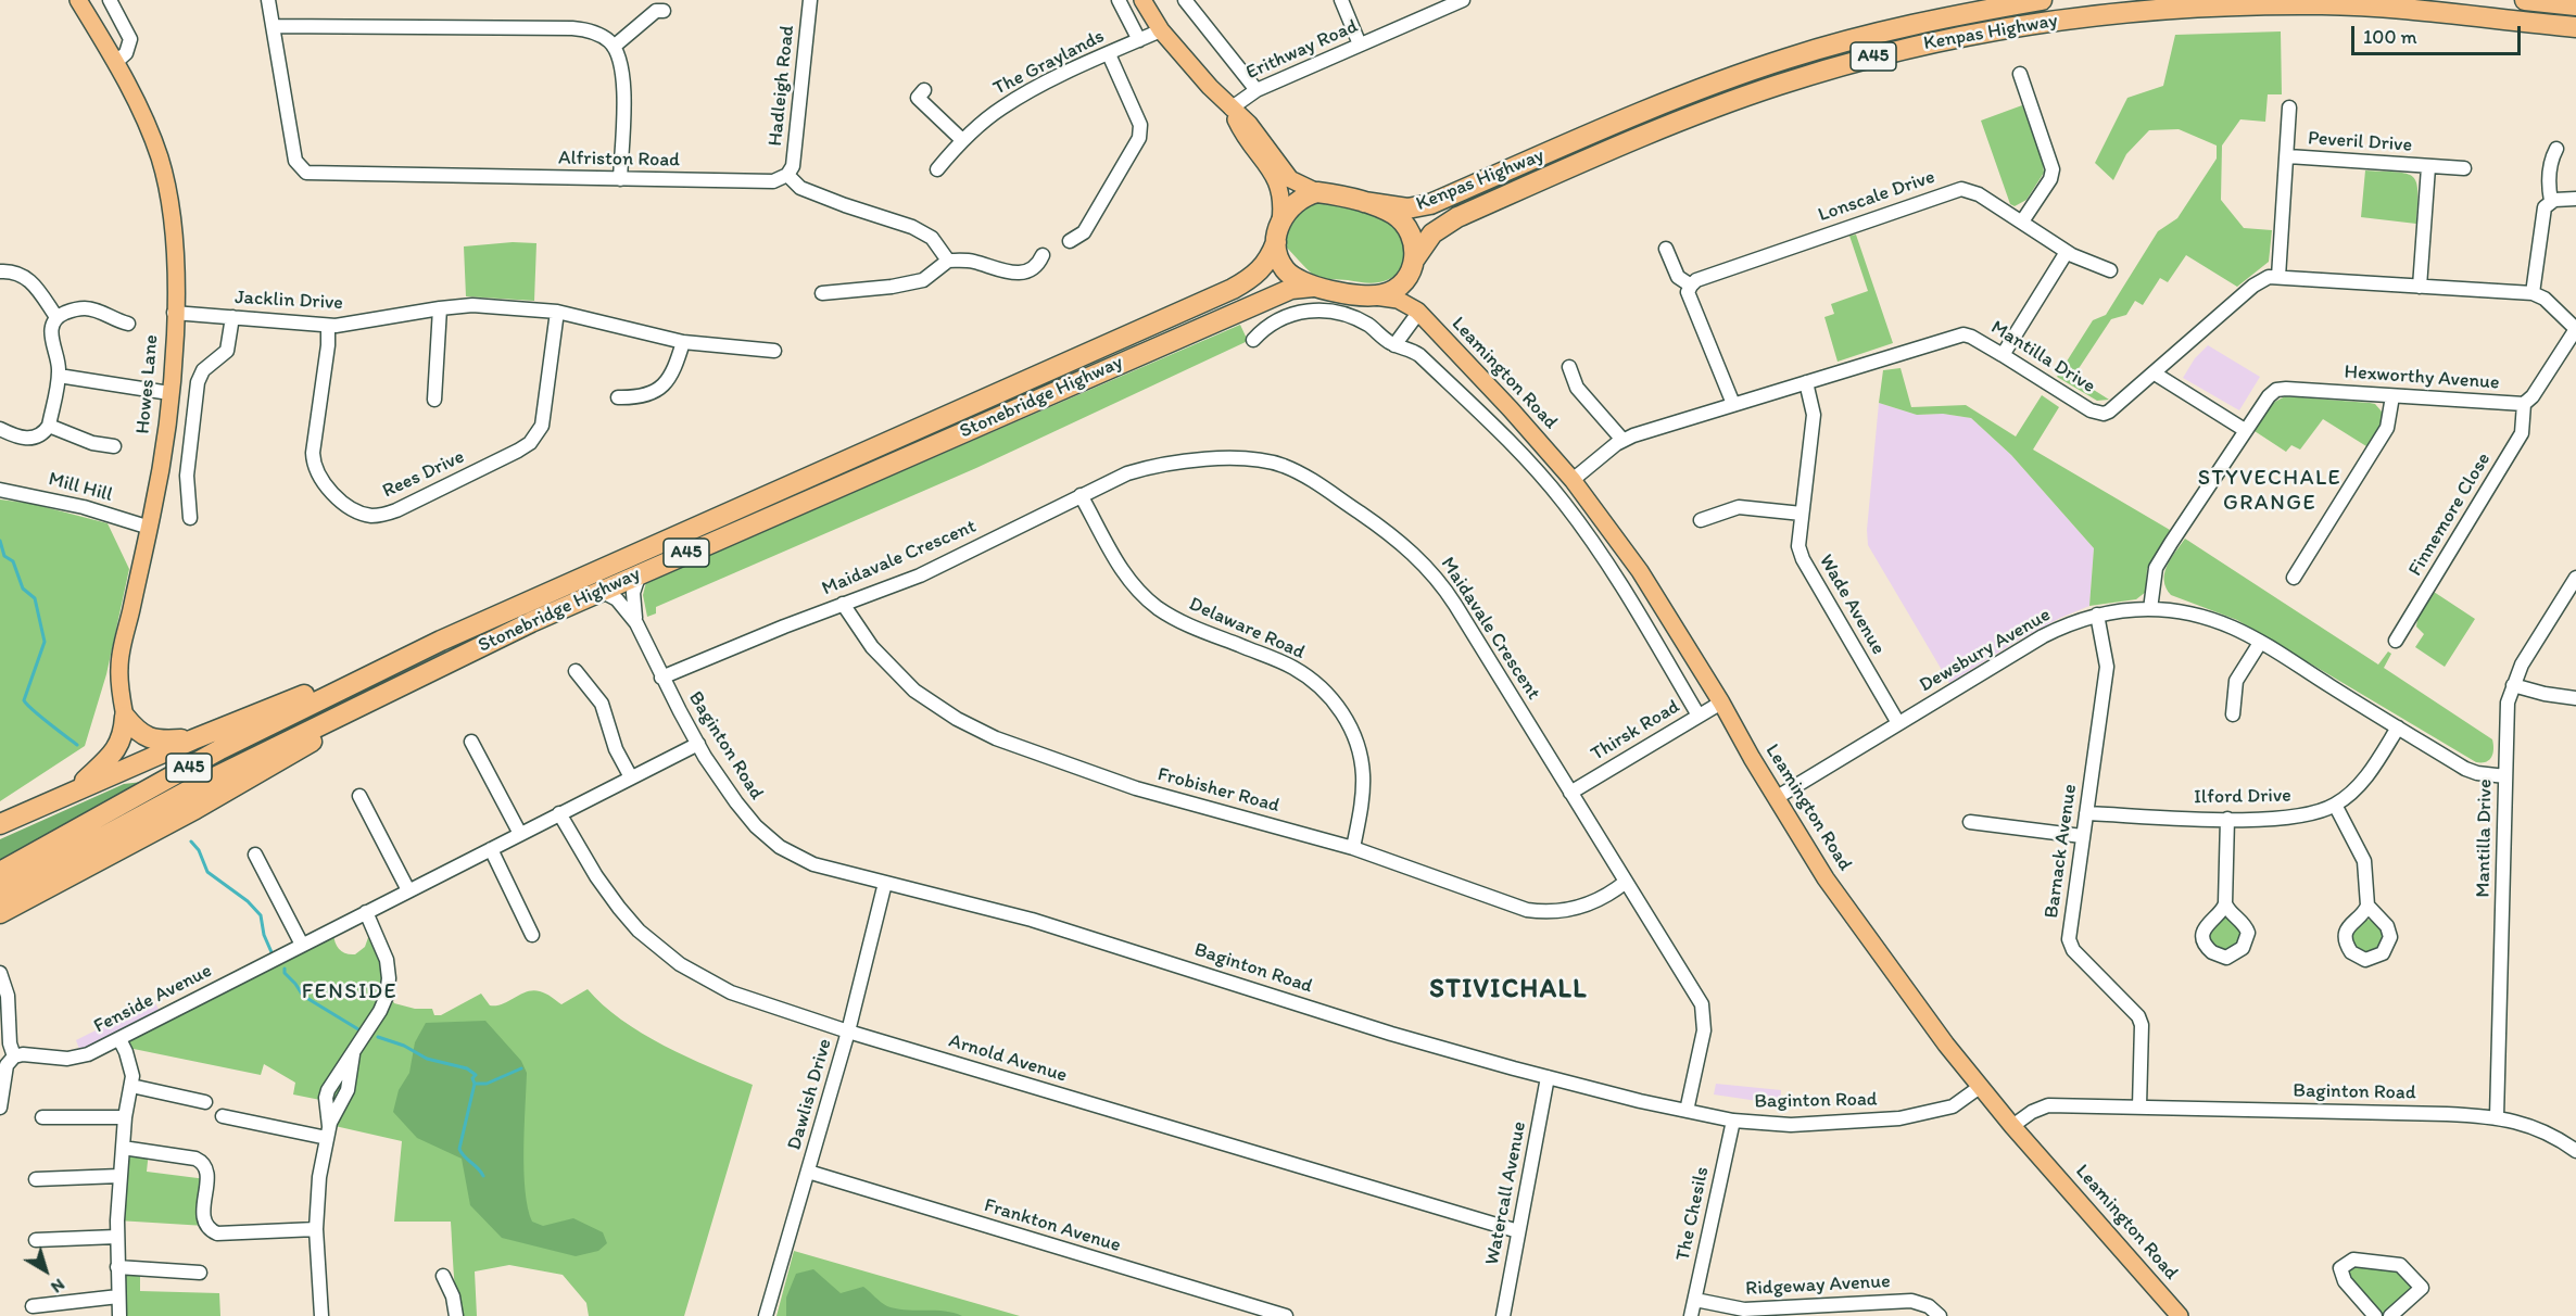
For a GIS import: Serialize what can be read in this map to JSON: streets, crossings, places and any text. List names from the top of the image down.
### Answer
{
  "streets": {
    "highway": ["Kenpas Highway", "A45", "Stonebridge Highway"],
    "main road": ["Leamington Road", "Howes Lane"],
    "street": [
      "Erithway Road",
      "The Graylands",
      "Hadleigh Road",
      "Peveril Drive",
      "Alfriston Road",
      "Lonscale Drive",
      "Jacklin Drive",
      "Mantilla Drive",
      "Hexworthy Avenue",
      "Rees Drive",
      "Mill Hill",
      "Finnemore Close",
      "Maidavale Crescent",
      "Wade Avenue",
      "Delaware Road",
      "Dewsbury Avenue",
      "Thirsk Road",
      "Baginton Road",
      "Frobisher Road",
      "Ilford Drive",
      "Barnack Avenue",
      "Fenside Avenue",
      "Arnold Avenue",
      "Dawlish Drive",
      "Watercall Avenue",
      "The Chesils",
      "Frankton Avenue",
      "Ridgeway Avenue"
    ]
  },
  "crossings": [
    ["Kenpas Highway", "Leamington Road"],
    ["Kenpas Highway", "Stonebridge Highway"],
    ["A45", "Stonebridge Highway"],
    ["Hadleigh Road", "Alfriston Road"],
    ["Peveril Drive", "Mantilla Drive"],
    ["Jacklin Drive", "Howes Lane"],
    ["Jacklin Drive", "Rees Drive"],
    ["Mantilla Drive", "Leamington Road"],
    ["Mantilla Drive", "Wade Avenue"],
    ["Mantilla Drive", "Dewsbury Avenue"],
    ["Mantilla Drive", "Baginton Road"],
    ["Leamington Road", "Stonebridge Highway"],
    ["Leamington Road", "Dewsbury Avenue"],
    ["Leamington Road", "Thirsk Road"],
    ["Leamington Road", "Baginton Road"],
    ["Hexworthy Avenue", "Finnemore Close"],
    ["Hexworthy Avenue", "Dewsbury Avenue"],
    ["Howes Lane", "Mill Hill"],
    ["Stonebridge Highway", "Baginton Road"],
    ["Maidavale Crescent", "Delaware Road"],
    ["Maidavale Crescent", "Thirsk Road"],
    ["Maidavale Crescent", "Baginton Road"],
    ["Maidavale Crescent", "Frobisher Road"],
    ["Wade Avenue", "Dewsbury Avenue"],
    ["Delaware Road", "Frobisher Road"],
    ["Dewsbury Avenue", "Ilford Drive"],
    ["Dewsbury Avenue", "Barnack Avenue"],
    ["Baginton Road", "Barnack Avenue"],
    ["Baginton Road", "Fenside Avenue"],
    ["Baginton Road", "Dawlish Drive"],
    ["Baginton Road", "Watercall Avenue"],
    ["Baginton Road", "The Chesils"],
    ["Ilford Drive", "Barnack Avenue"],
    ["Fenside Avenue", "Arnold Avenue"],
    ["Arnold Avenue", "Dawlish Drive"],
    ["Arnold Avenue", "Watercall Avenue"],
    ["Dawlish Drive", "Frankton Avenue"],
    ["The Chesils", "Ridgeway Avenue"]
  ],
  "districts": ["STYVECHALE GRANGE", "STIVICHALL", "FENSIDE"],
  "scale_bar": "100 m",
  "north": "bottom right"
}
